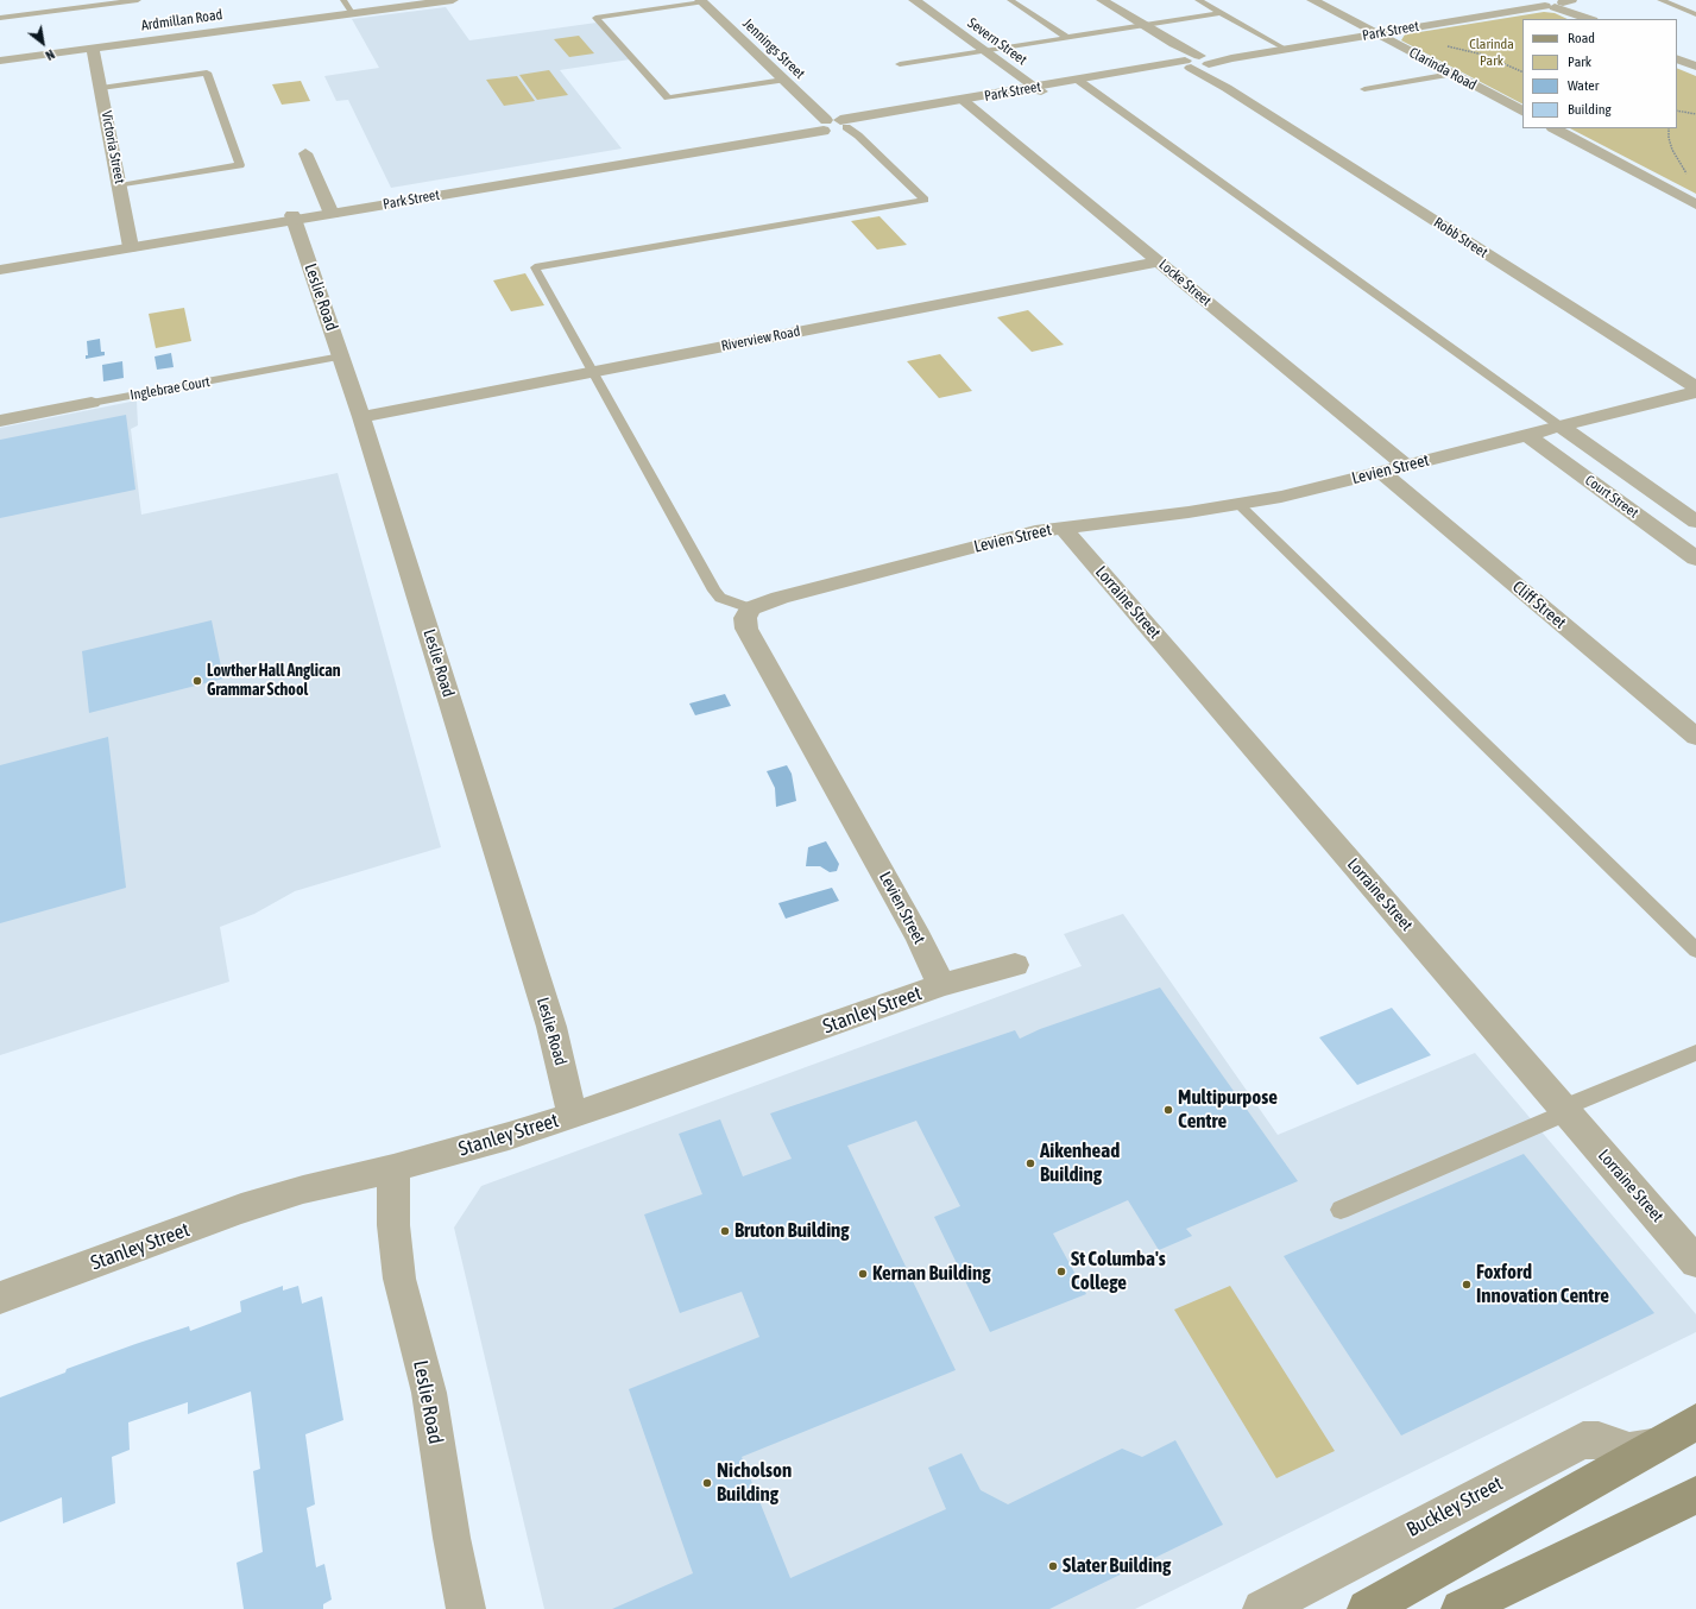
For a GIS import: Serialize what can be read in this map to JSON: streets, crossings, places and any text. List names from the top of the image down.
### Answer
{
  "streets": {
    "main road": ["Buckley Street"],
    "street": [
      "Ardmillan Road",
      "Park Street",
      "Severn Street",
      "Jennings Street",
      "Clarinda Road",
      "Victoria Street",
      "Robb Street",
      "Locke Street",
      "Leslie Road",
      "Riverview Road",
      "Inglebrae Court",
      "Levien Street",
      "Court Street",
      "Lorraine Street",
      "Cliff Street",
      "Stanley Street"
    ]
  },
  "crossings": [
    ["Ardmillan Road", "Victoria Street"],
    ["Park Street", "Severn Street"],
    ["Park Street", "Jennings Street"],
    ["Park Street", "Clarinda Road"],
    ["Park Street", "Victoria Street"],
    ["Park Street", "Robb Street"],
    ["Park Street", "Locke Street"],
    ["Park Street", "Leslie Road"],
    ["Robb Street", "Levien Street"],
    ["Locke Street", "Riverview Road"],
    ["Locke Street", "Levien Street"],
    ["Leslie Road", "Riverview Road"],
    ["Leslie Road", "Inglebrae Court"],
    ["Leslie Road", "Stanley Street"],
    ["Levien Street", "Court Street"],
    ["Levien Street", "Lorraine Street"],
    ["Levien Street", "Cliff Street"],
    ["Levien Street", "Stanley Street"]
  ],
  "parks": ["Clarinda Park"],
  "places": [
    "Lowther Hall Anglican Grammar School",
    "Multipurpose Centre",
    "Aikenhead Building",
    "Bruton Building",
    "St Columba's College",
    "Kernan Building",
    "Foxford Innovation Centre",
    "Nicholson Building",
    "Slater Building"
  ],
  "legend": [
    "Road",
    "Park",
    "Water",
    "Building"
  ],
  "north": "bottom right"
}
